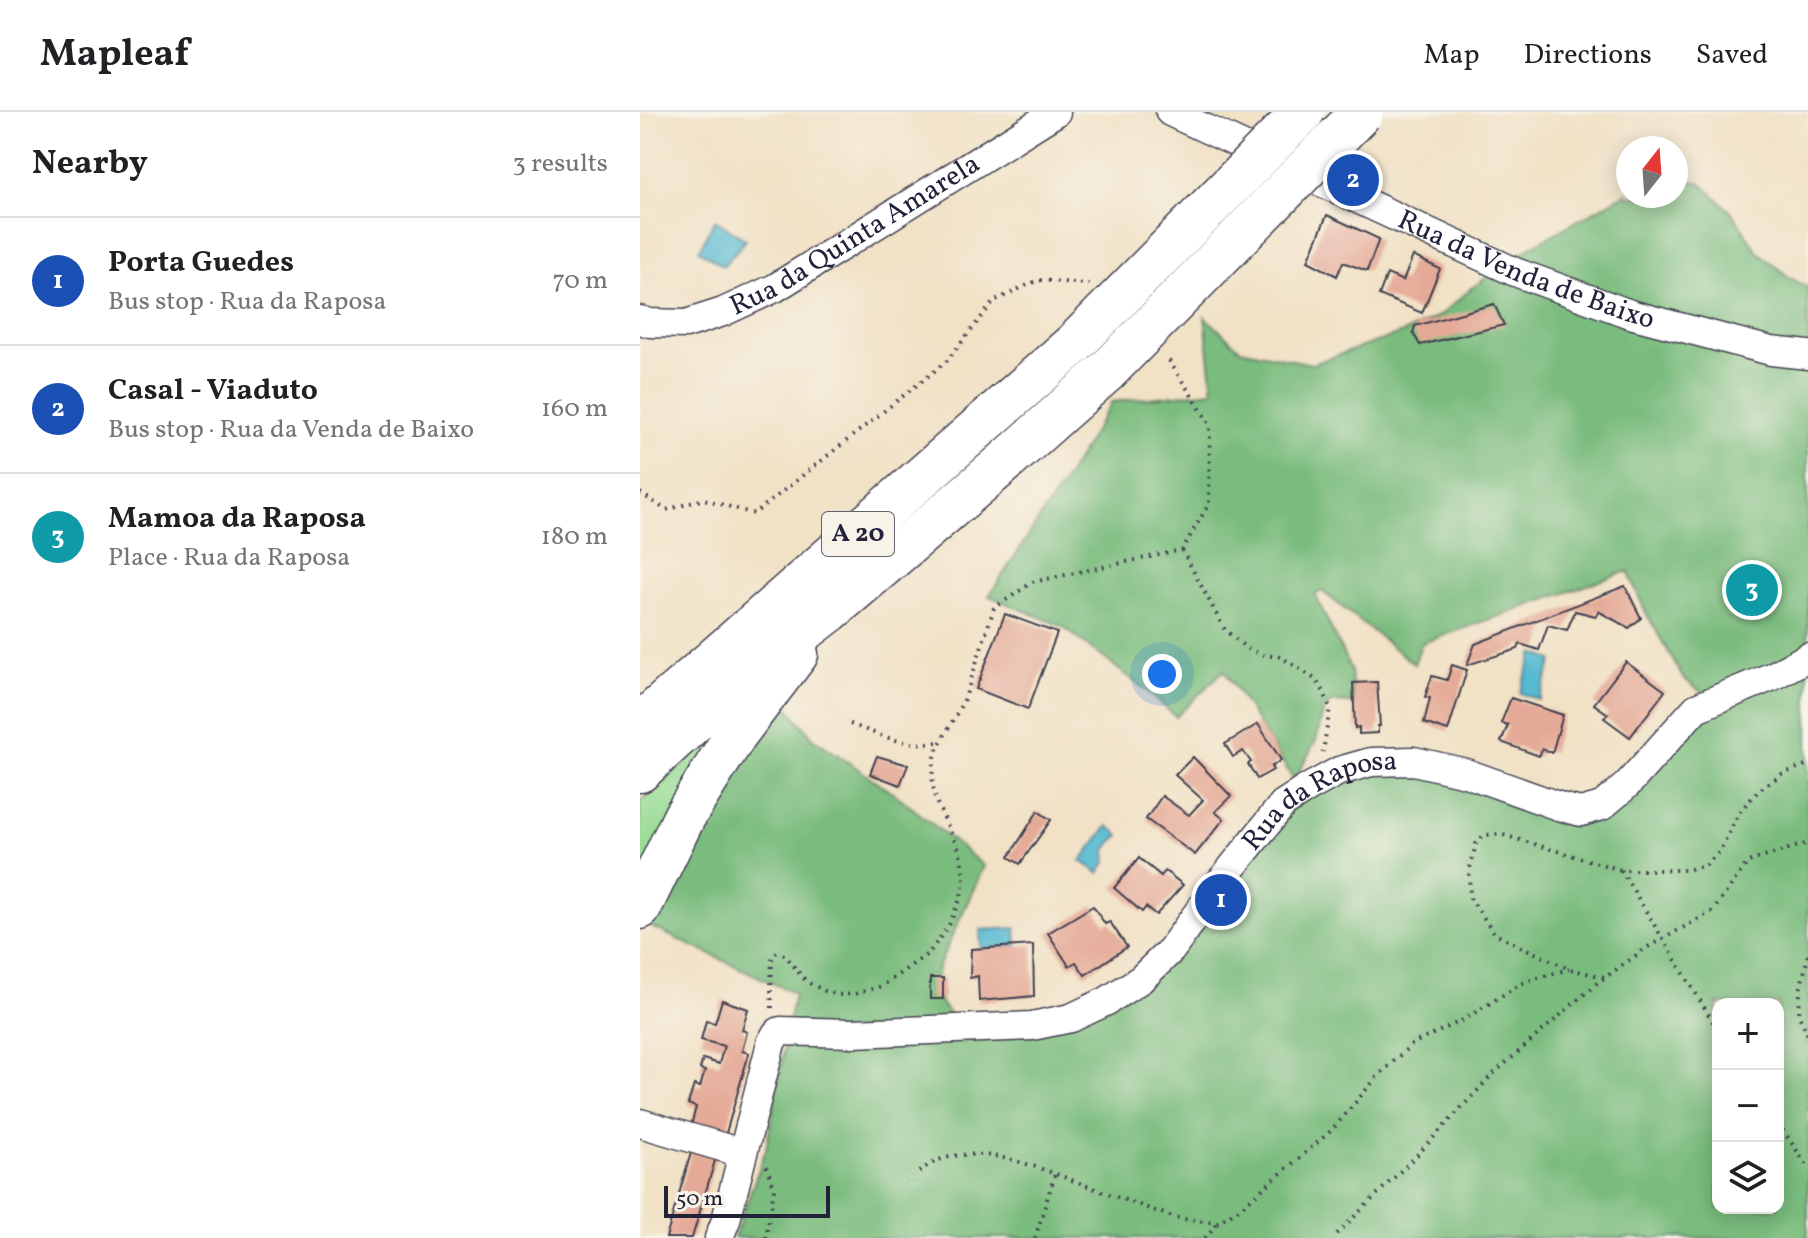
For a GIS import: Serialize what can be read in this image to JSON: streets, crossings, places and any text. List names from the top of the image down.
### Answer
{
  "streets": {
    "highway": ["A 20"],
    "street": ["Rua da Quinta Amarela", "Rua da Venda de Baixo", "Rua da Raposa"]
  },
  "scale_bar": "50 m",
  "north": "top",
  "page": {
    "header": "Mapleaf",
    "nav": ["Map", "Directions", "Saved"],
    "heading": ["Nearby", "3 results"],
    "pins": ["2", "3", "1"],
    "list": [
      {
        "mark": "1",
        "name": "Porta Guedes",
        "note": "Bus stop · Rua da Raposa",
        "value": "70 m"
      },
      {
        "mark": "2",
        "name": "Casal - Viaduto",
        "note": "Bus stop · Rua da Venda de Baixo",
        "value": "160 m"
      },
      {
        "mark": "3",
        "name": "Mamoa da Raposa",
        "note": "Place · Rua da Raposa",
        "value": "180 m"
      }
    ],
    "map_buttons": ["+", "−"],
    "scale": "50 m"
  }
}
